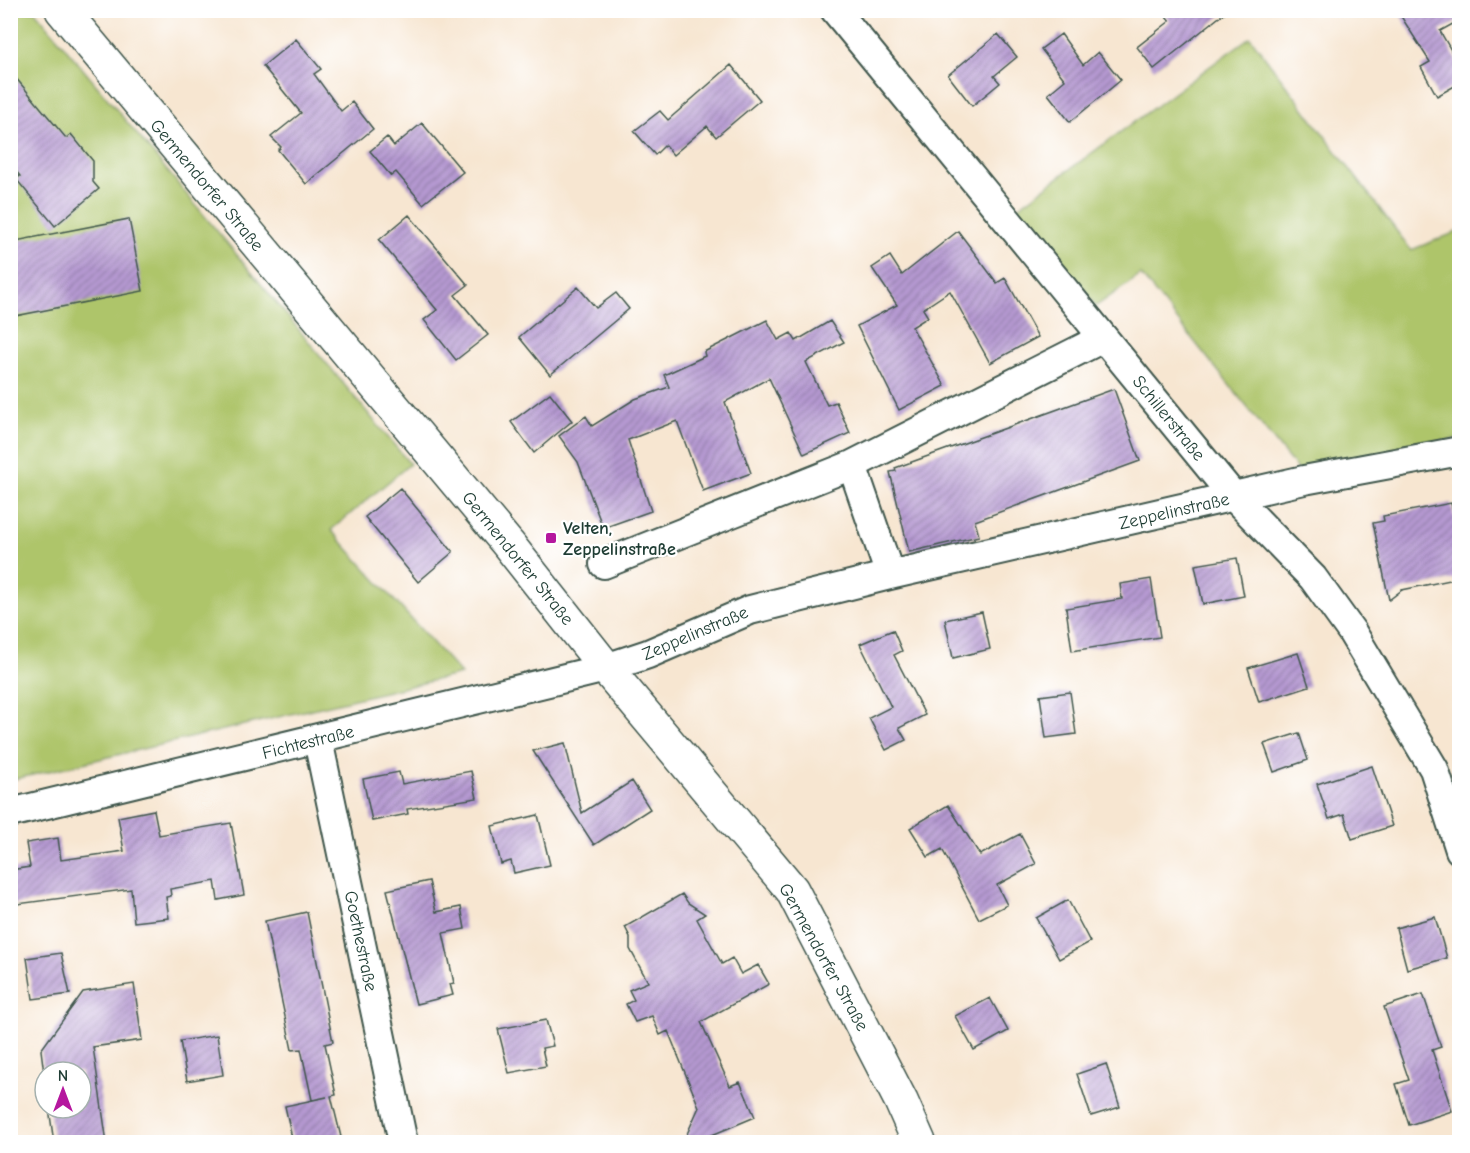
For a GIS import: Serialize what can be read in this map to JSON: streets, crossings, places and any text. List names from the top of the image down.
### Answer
{
  "streets": {
    "main road": ["Germendorfer Straße"],
    "street": [
      "Schillerstraße",
      "Zeppelinstraße",
      "Fichtestraße",
      "Goethestraße"
    ]
  },
  "crossings": [
    ["Germendorfer Straße", "Zeppelinstraße"],
    ["Germendorfer Straße", "Fichtestraße"],
    ["Schillerstraße", "Zeppelinstraße"],
    ["Zeppelinstraße", "Fichtestraße"],
    ["Fichtestraße", "Goethestraße"]
  ],
  "places": {
    "transit": ["Velten, Zeppelinstraße"]
  },
  "north": "top"
}
